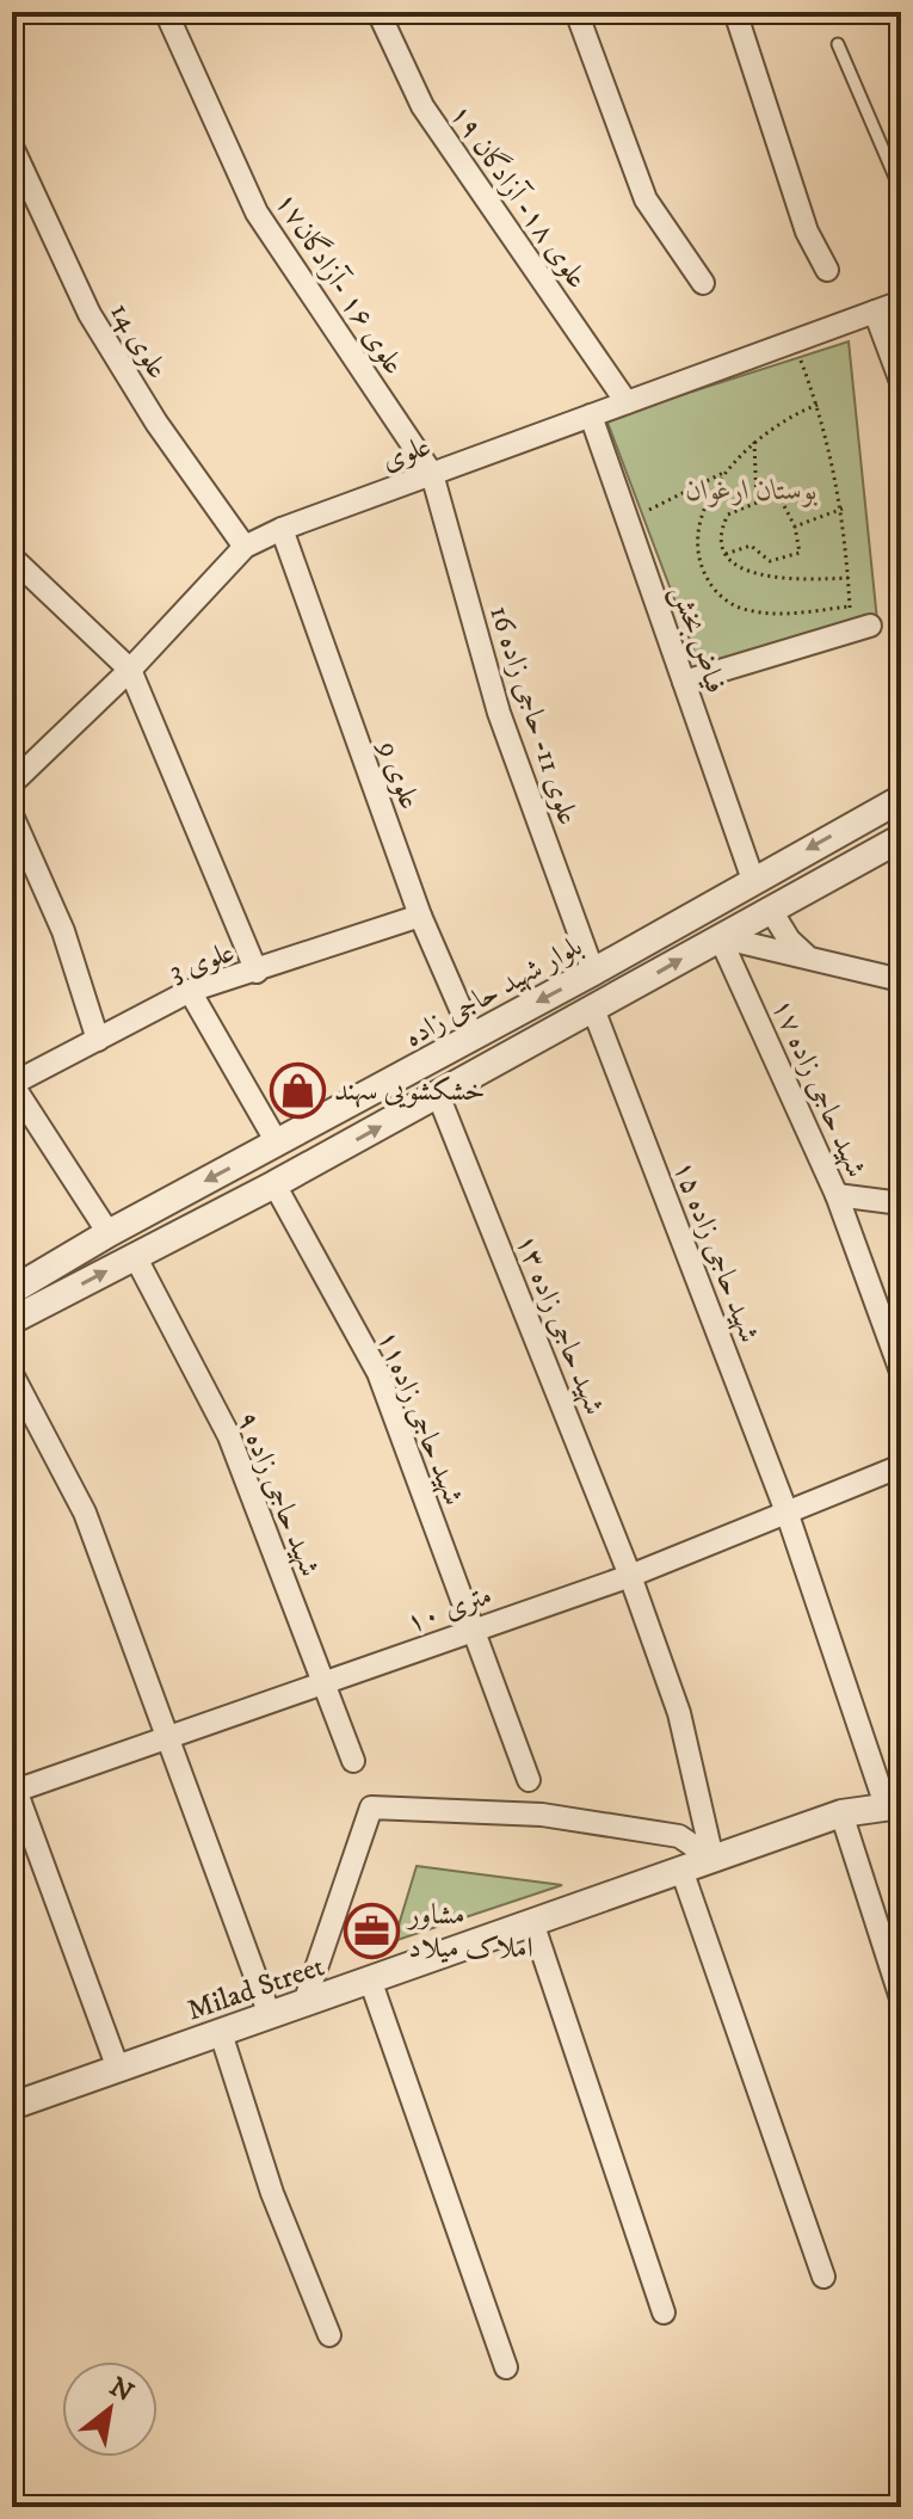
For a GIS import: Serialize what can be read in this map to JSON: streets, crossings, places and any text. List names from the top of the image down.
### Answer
{
  "streets": {
    "street": [
      "علوی ۱٨- آزادگان ۱۹",
      "علوی ۱۶ -آزادگان۱۷",
      "علوی 14",
      "علوی",
      "فیاض بخش",
      "علوی 11- حاجی زاده 16",
      "علوی 9",
      "علوی 3",
      "بلوار شهید حاجی زاده",
      "شهید حاجی زاده ۱۷",
      "شهید حاجی زاده ۱۵",
      "شهید حاجی زاده ۱۳",
      "شهید حاجی زاده۱۱",
      "شهید حاجی زاده ۹",
      "۱۰ متری",
      "Milad Street"
    ]
  },
  "crossings": [
    ["علوی ۱٨- آزادگان ۱۹", "علوی"],
    ["علوی ۱۶ -آزادگان۱۷", "علوی"],
    ["علوی ۱۶ -آزادگان۱۷", "علوی 11- حاجی زاده 16"],
    ["علوی 14", "علوی"],
    ["علوی", "فیاض بخش"],
    ["علوی", "علوی 11- حاجی زاده 16"],
    ["علوی", "علوی 9"],
    ["فیاض بخش", "بلوار شهید حاجی زاده"],
    ["علوی 11- حاجی زاده 16", "بلوار شهید حاجی زاده"],
    ["علوی 9", "علوی 3"],
    ["علوی 9", "بلوار شهید حاجی زاده"],
    ["شهید حاجی زاده ۱۵", "۱۰ متری"],
    ["شهید حاجی زاده ۱۵", "Milad Street"],
    ["شهید حاجی زاده ۱۳", "۱۰ متری"],
    ["شهید حاجی زاده ۱۳", "Milad Street"],
    ["شهید حاجی زاده۱۱", "۱۰ متری"],
    ["شهید حاجی زاده ۹", "۱۰ متری"]
  ],
  "parks": ["بوستان ارغوان"],
  "places": {
    "shop": ["خشکشویی سهند"],
    "office": ["مشاور املاک میلاد"]
  },
  "north": "top right"
}
